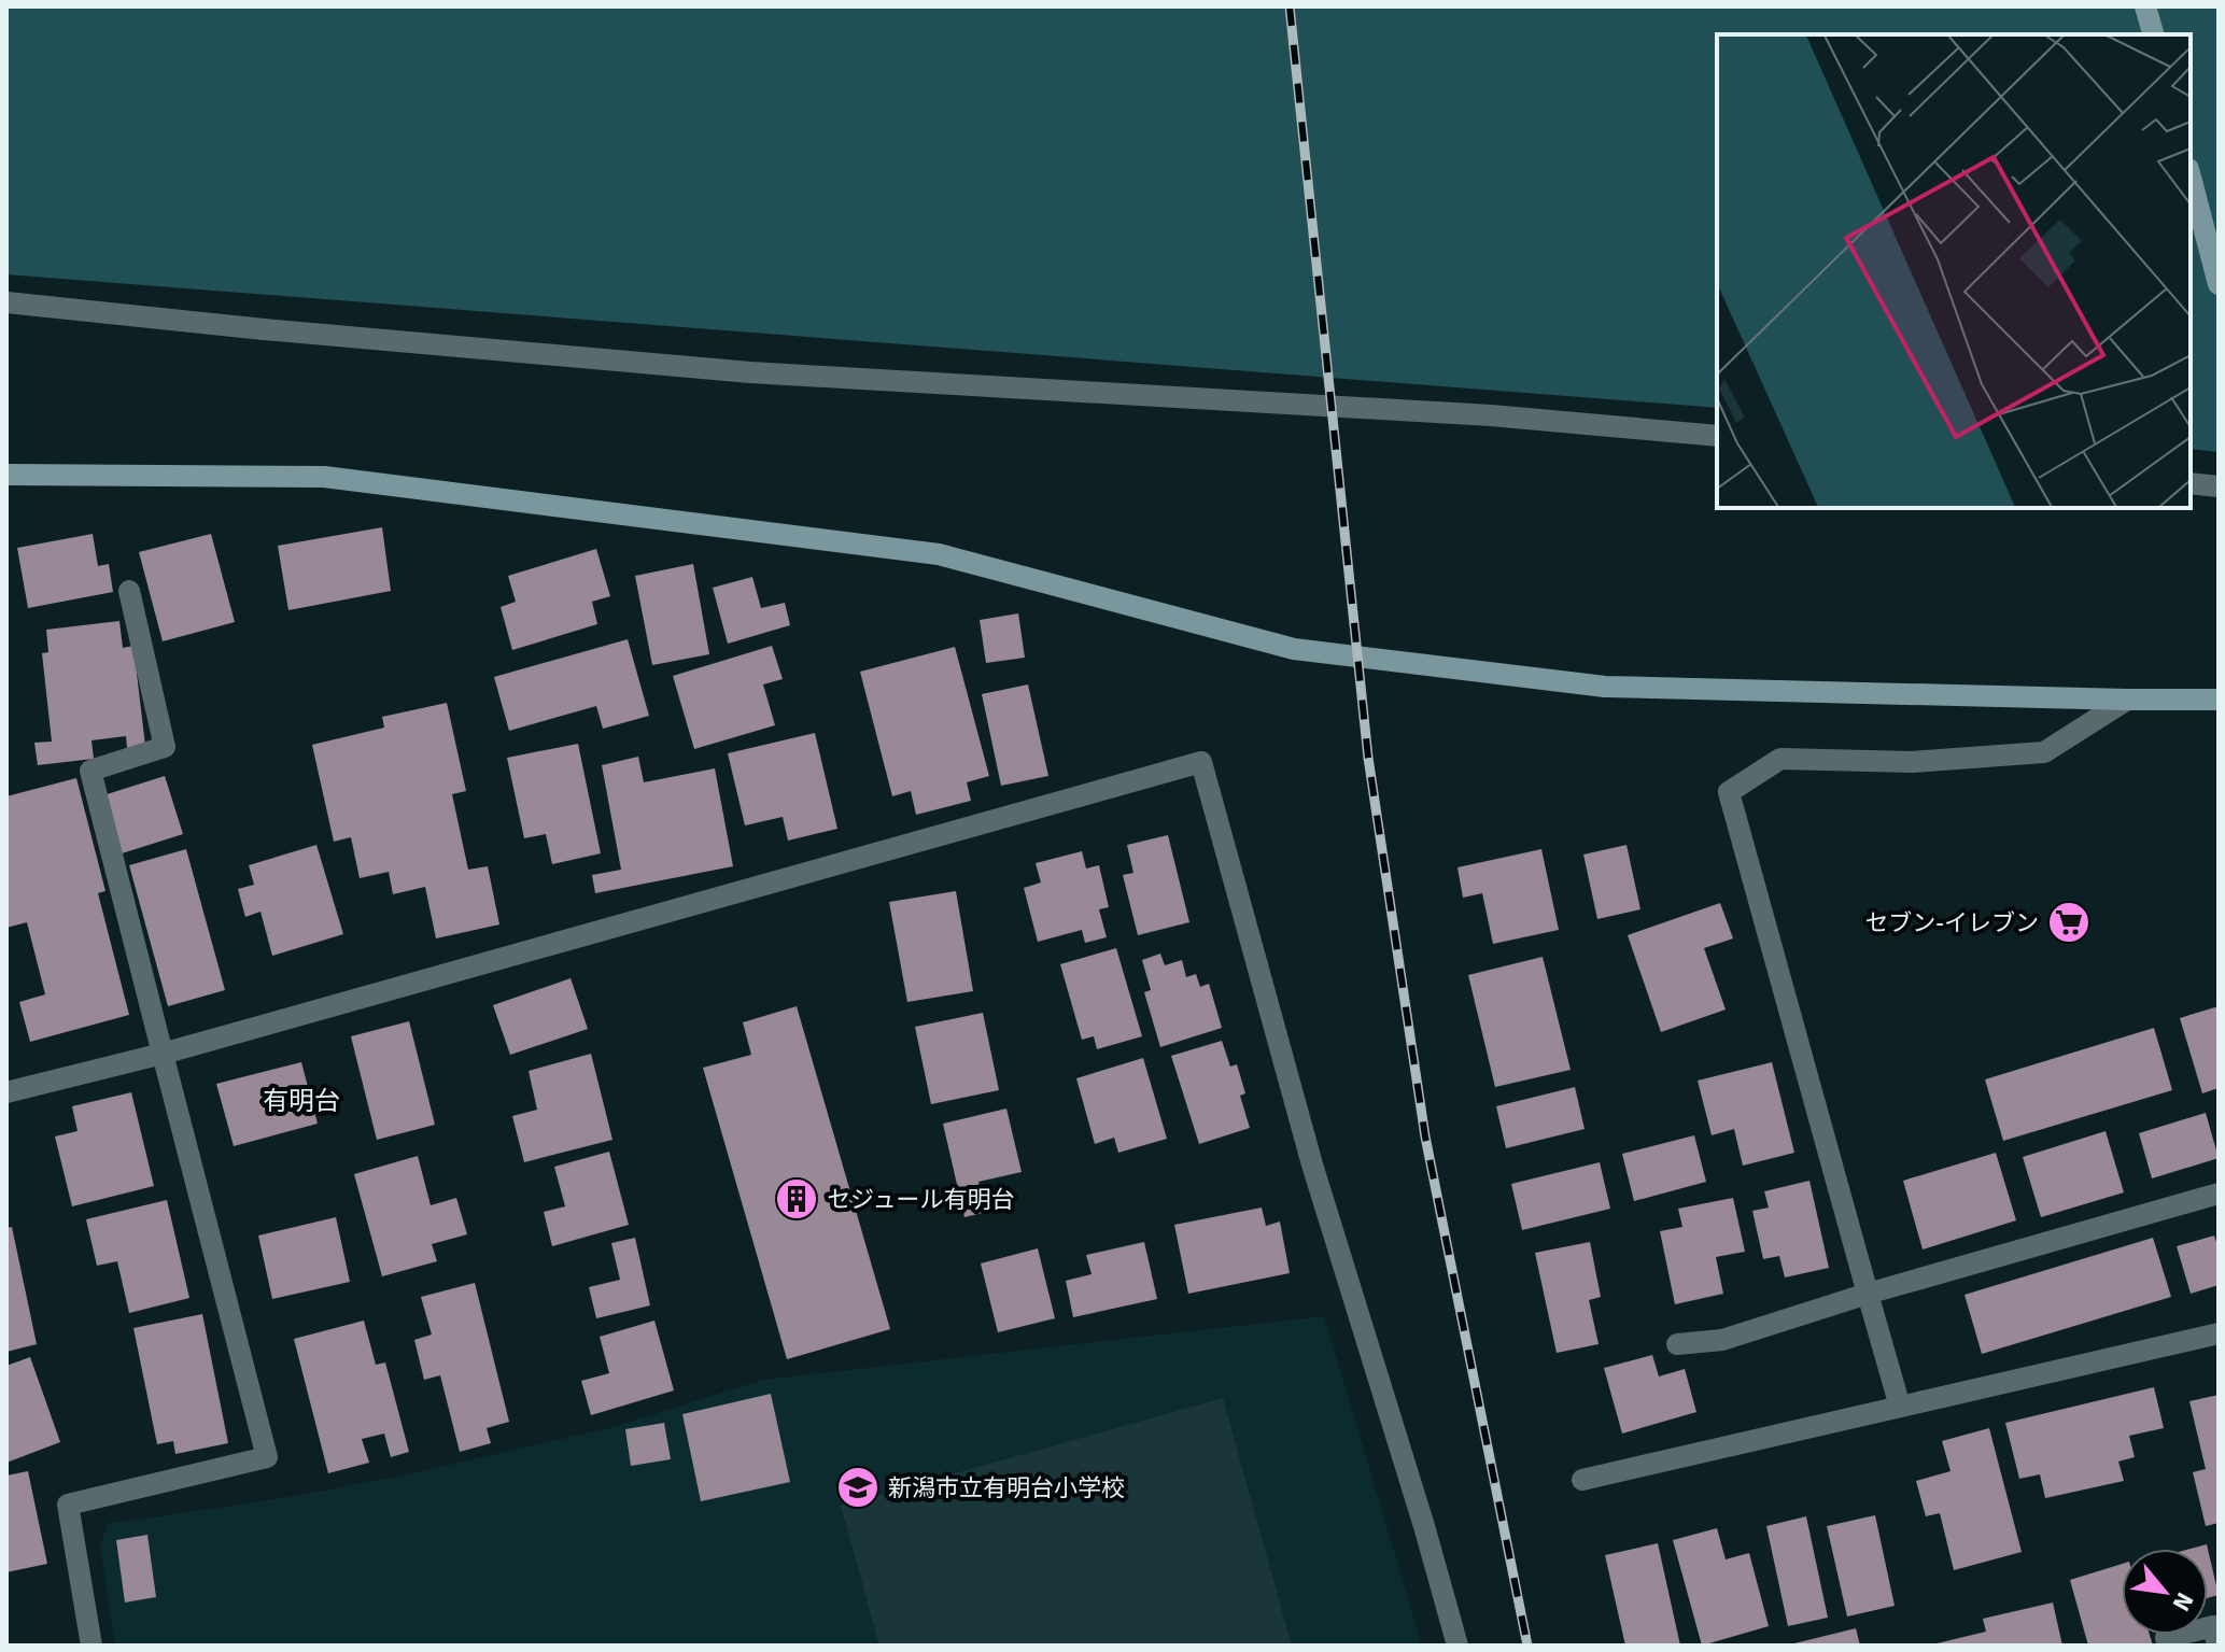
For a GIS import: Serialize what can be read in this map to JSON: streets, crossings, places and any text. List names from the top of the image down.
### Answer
{
  "districts": ["有明台"],
  "places": {
    "supermarket": ["セブン-イレブン"],
    "building": ["セジュール有明台"],
    "school or university": ["新潟市立有明台小学校"]
  },
  "north": "bottom right"
}
